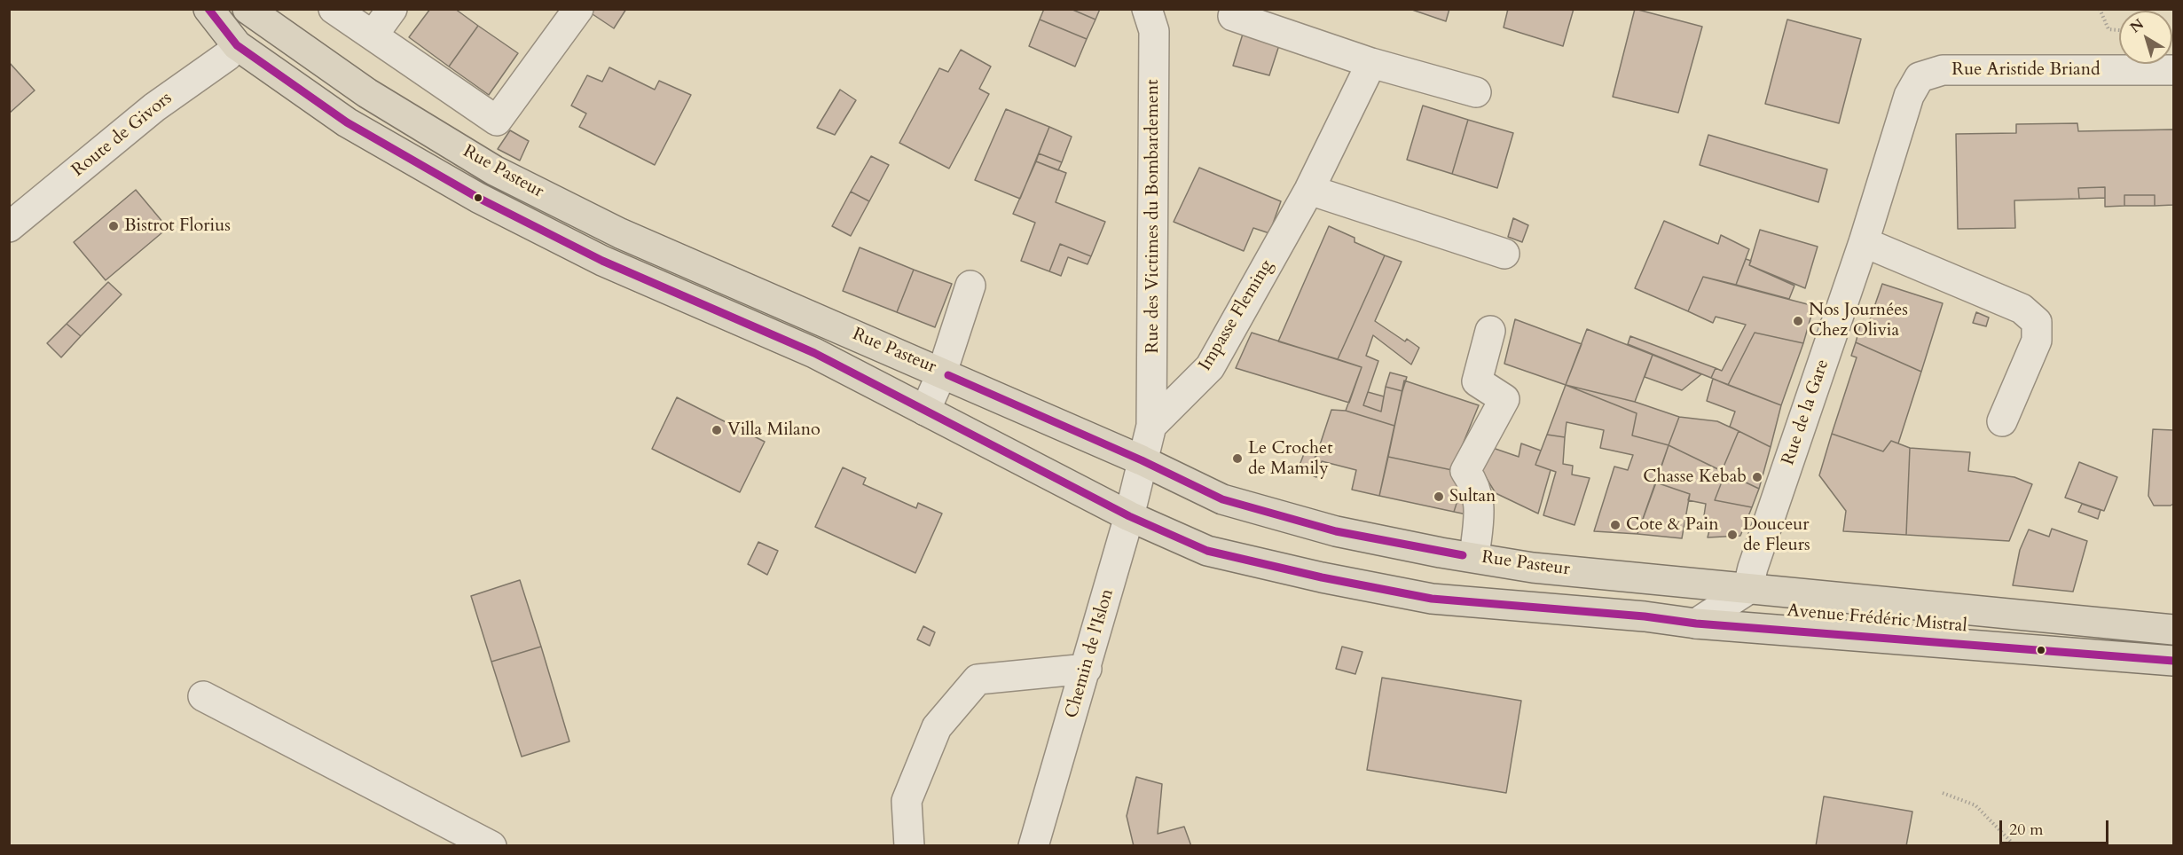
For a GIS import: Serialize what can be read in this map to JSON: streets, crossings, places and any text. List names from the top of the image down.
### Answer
{
  "streets": {
    "main road": ["Rue Pasteur", "Avenue Frédéric Mistral"],
    "street": [
      "Rue Aristide Briand",
      "Route de Givors",
      "Rue des Victimes du Bombardement",
      "Impasse Fleming",
      "Rue de la Gare",
      "Chemin de l'Islon"
    ]
  },
  "crossings": [
    ["Rue Aristide Briand", "Rue de la Gare"],
    ["Route de Givors", "Rue Pasteur"],
    ["Rue Pasteur", "Impasse Fleming"],
    ["Rue Pasteur", "Rue de la Gare"],
    ["Rue Pasteur", "Avenue Frédéric Mistral"],
    ["Rue Pasteur", "Chemin de l'Islon"],
    ["Rue des Victimes du Bombardement", "Impasse Fleming"],
    ["Impasse Fleming", "Chemin de l'Islon"],
    ["Rue de la Gare", "Avenue Frédéric Mistral"]
  ],
  "places": [
    "Bistrot Florius",
    "Nos Journées Chez Olivia",
    "Villa Milano",
    "Le Crochet de Mamily",
    "Chasse Kebab",
    "Sultan",
    "Cote & Pain",
    "Douceur de Fleurs"
  ],
  "scale_bar": "20 m",
  "north": "top left"
}
